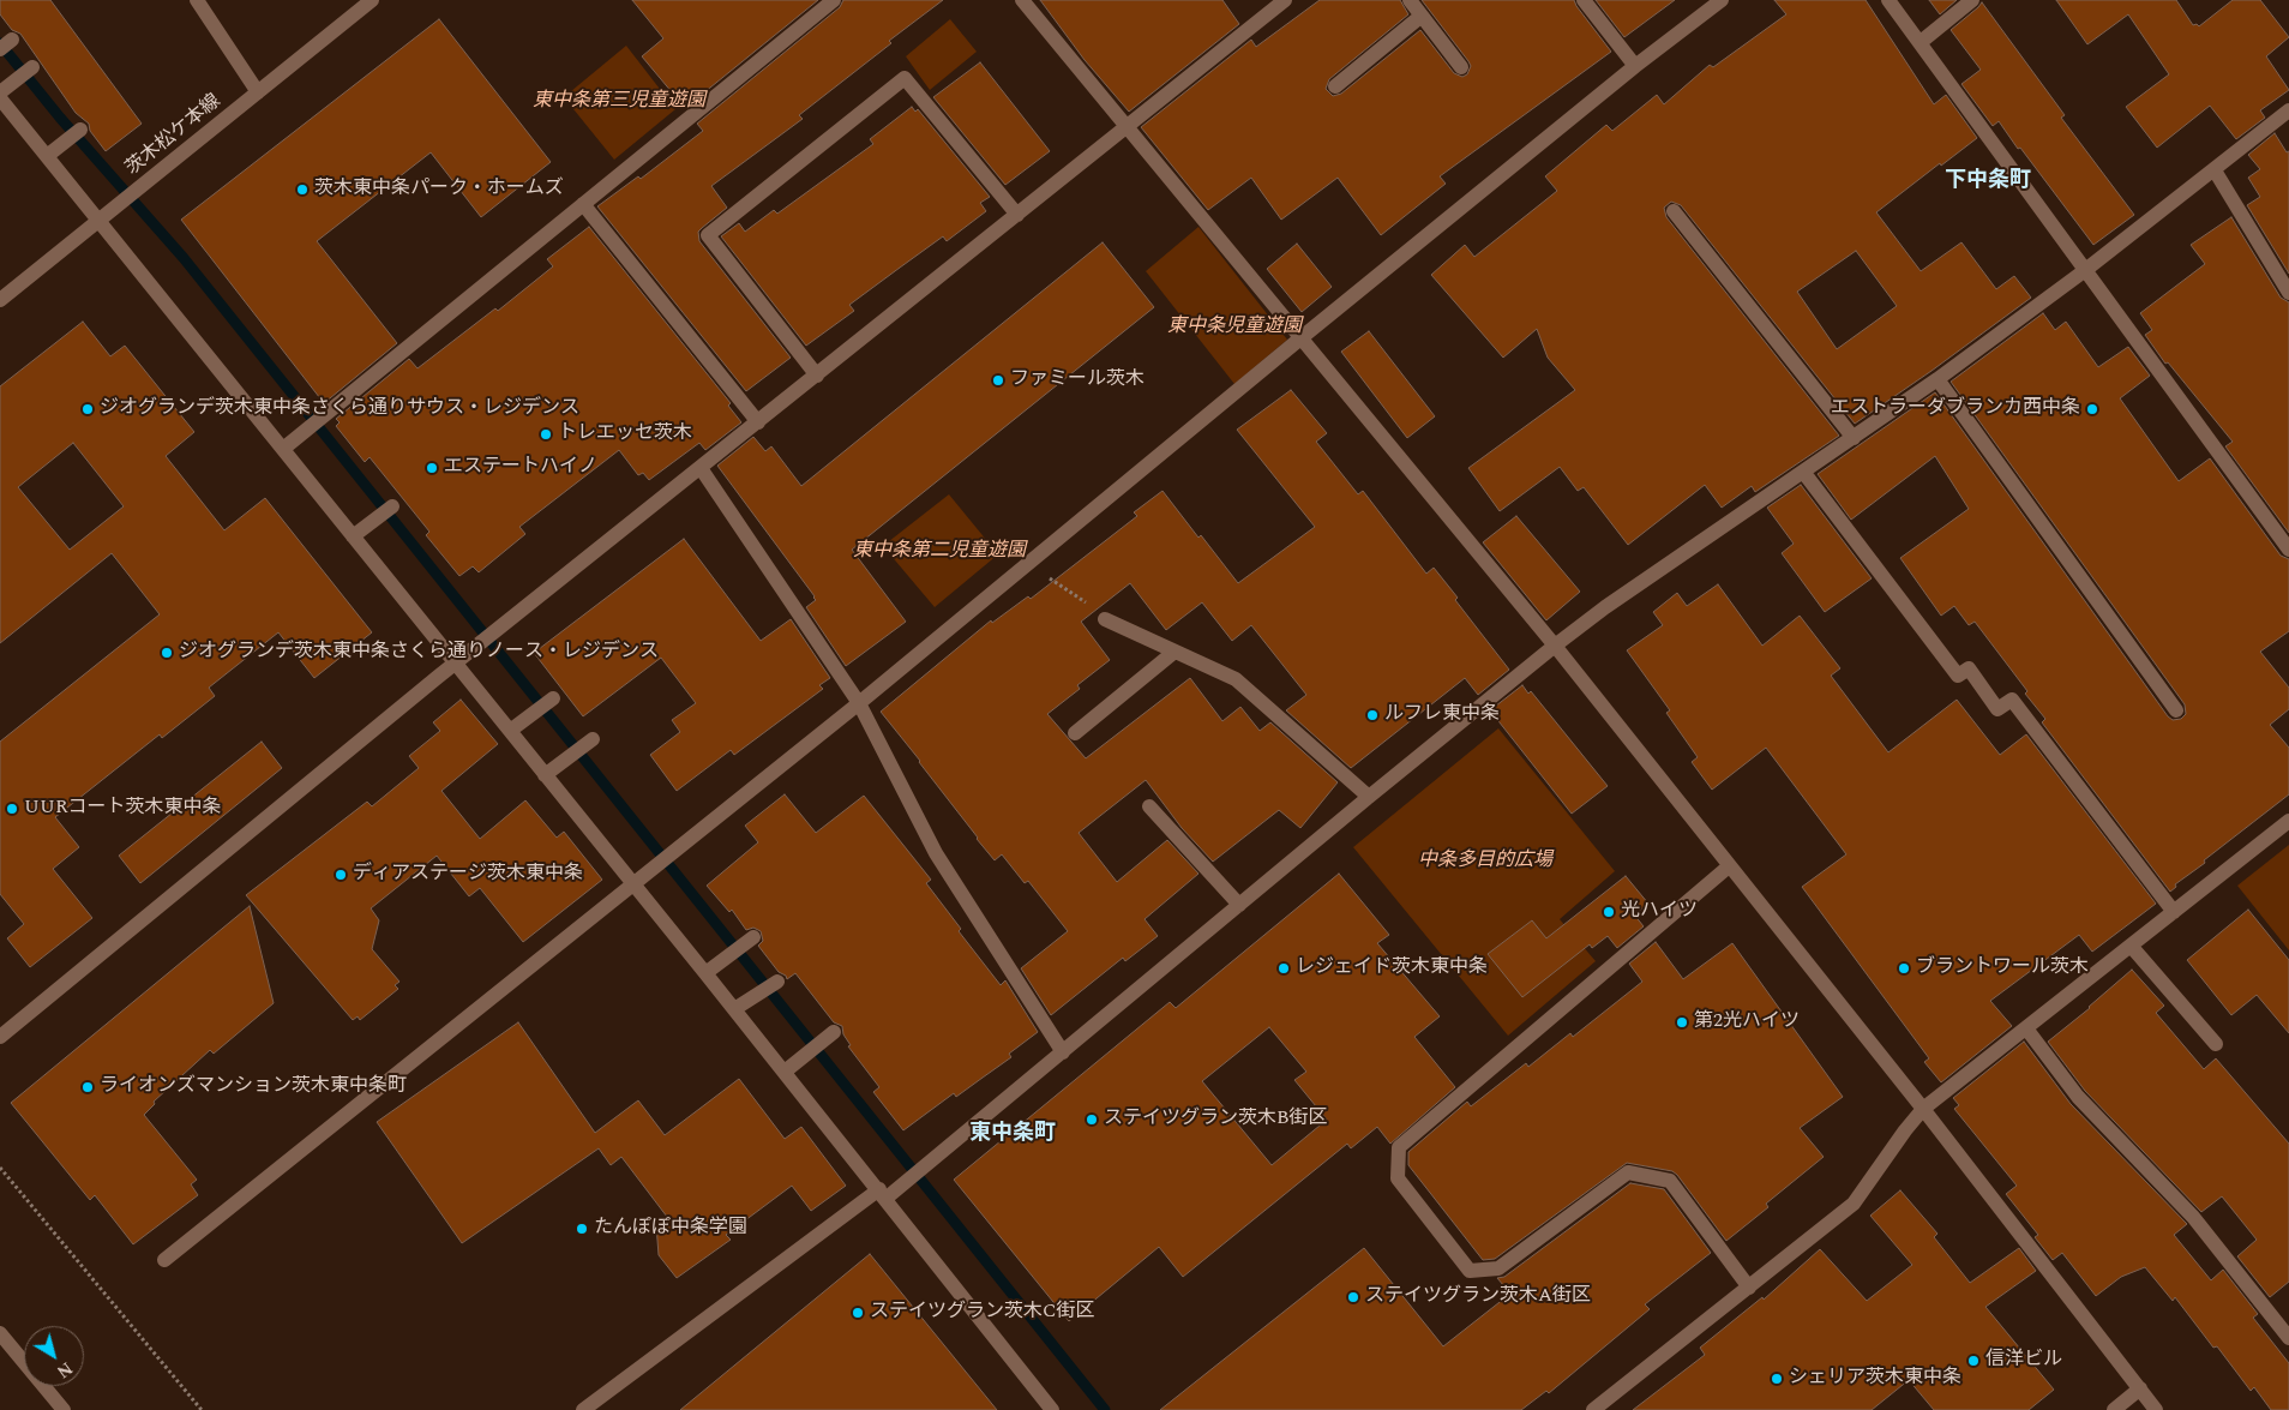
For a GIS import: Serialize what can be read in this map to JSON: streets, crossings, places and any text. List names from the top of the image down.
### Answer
{
  "streets": {
    "street": ["茨木松ケ本線"]
  },
  "districts": ["下中条町", "東中条町"],
  "parks": [
    "東中条第三児童遊園",
    "東中条児童遊園",
    "東中条第二児童遊園",
    "中条多目的広場"
  ],
  "places": [
    "茨木東中条パーク・ホームズ",
    "ファミール茨木",
    "ジオグランデ茨木東中条さくら通りサウス・レジデンス",
    "エストラーダブランカ西中条",
    "トレエッセ茨木",
    "エステートハイノ",
    "ジオグランデ茨木東中条さくら通りノース・レジデンス",
    "ルフレ東中条",
    "UURコート茨木東中条",
    "ディアステージ茨木東中条",
    "光ハイツ",
    "レジェイド茨木東中条",
    "ブラントワール茨木",
    "第2光ハイツ",
    "ライオンズマンション茨木東中条町",
    "ステイツグラン茨木B街区",
    "たんぽぽ中条学園",
    "ステイツグラン茨木A街区",
    "ステイツグラン茨木C街区",
    "信洋ビル",
    "シェリア茨木東中条"
  ],
  "north": "bottom right"
}
